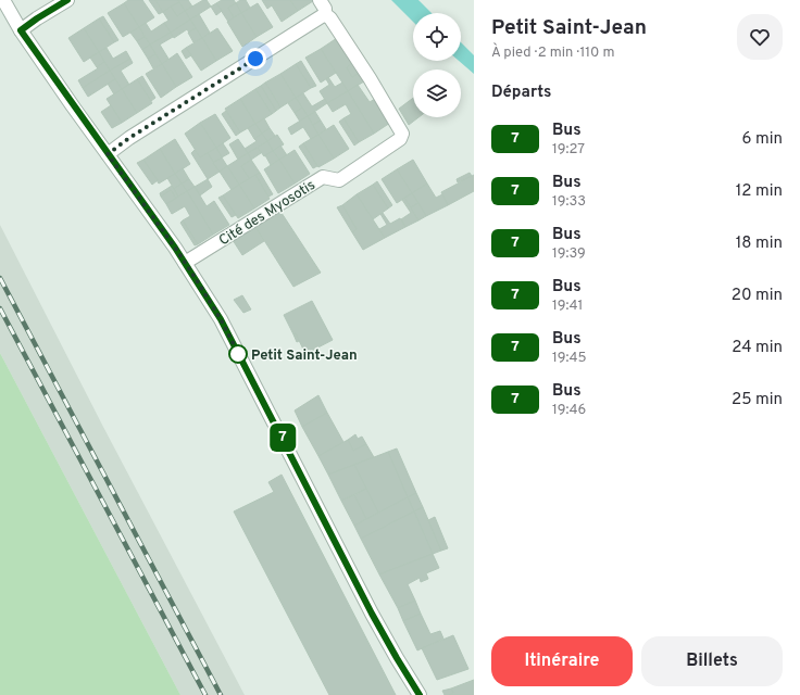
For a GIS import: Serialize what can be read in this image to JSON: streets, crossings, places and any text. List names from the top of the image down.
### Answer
{
  "streets": {
    "street": ["Cité des Myosotis"]
  },
  "places": ["Petit Saint-Jean"],
  "lines": ["bus line 7"],
  "page": {
    "on_map": "7",
    "heading": [
      ["Petit Saint-Jean", "À pied · 2 min · 110 m"],
      "Départs"
    ],
    "list": [
      {
        "mark": "7",
        "name": "Bus",
        "note": "19:27",
        "value": "6 min"
      },
      {
        "mark": "7",
        "name": "Bus",
        "note": "19:33",
        "value": "12 min"
      },
      {
        "mark": "7",
        "name": "Bus",
        "note": "19:39",
        "value": "18 min"
      },
      {
        "mark": "7",
        "name": "Bus",
        "note": "19:41",
        "value": "20 min"
      },
      {
        "mark": "7",
        "name": "Bus",
        "note": "19:45",
        "value": "24 min"
      },
      {
        "mark": "7",
        "name": "Bus",
        "note": "19:46",
        "value": "25 min"
      }
    ],
    "buttons": ["Itinéraire", "Billets"]
  }
}
